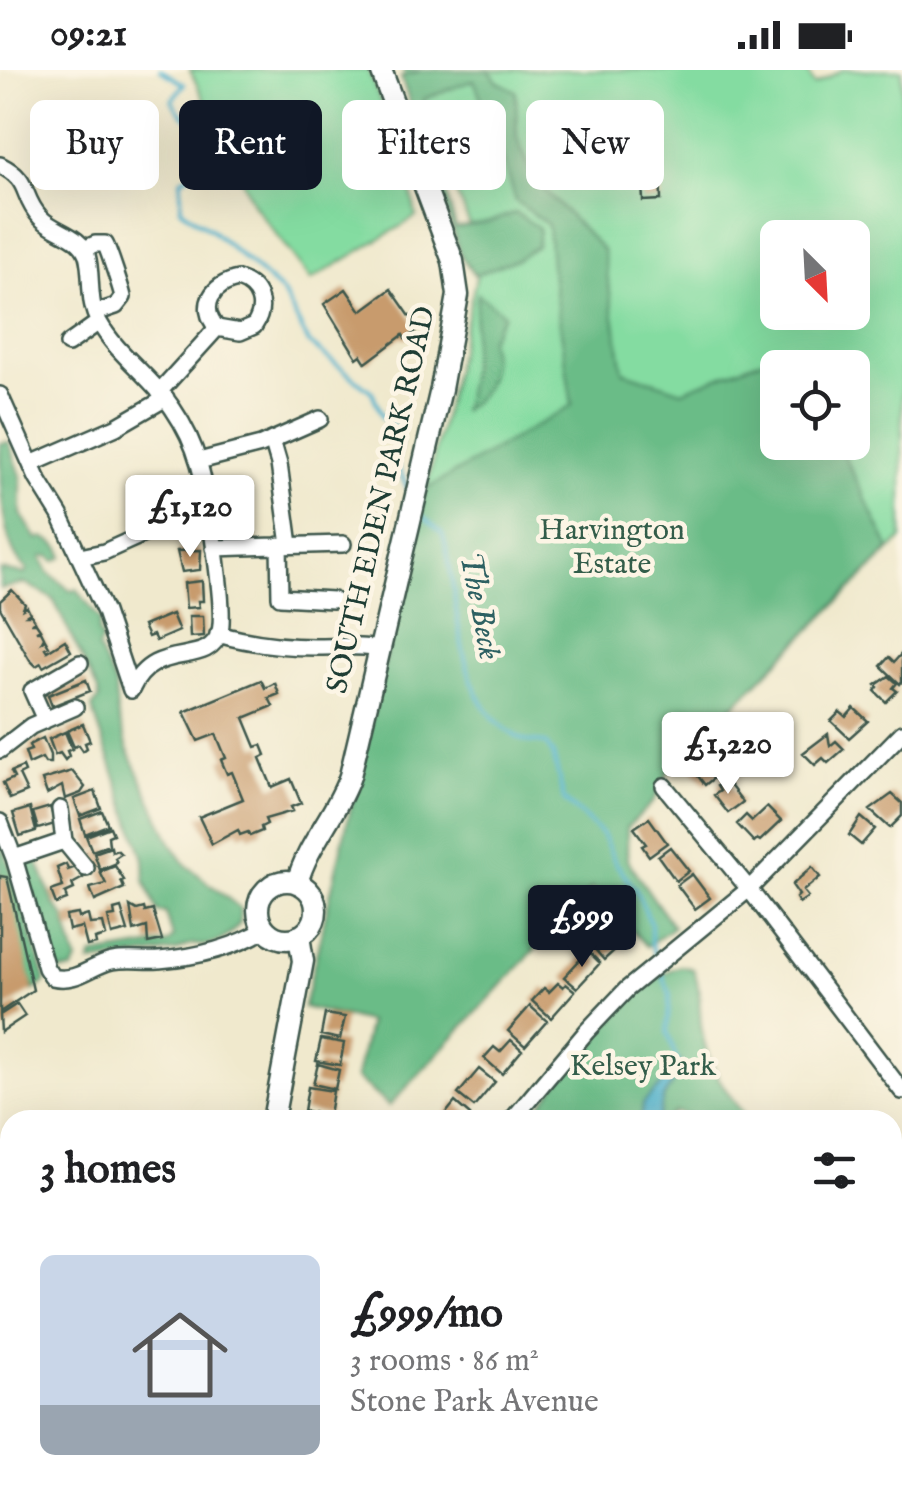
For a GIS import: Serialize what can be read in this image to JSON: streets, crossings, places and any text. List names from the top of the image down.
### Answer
{
  "streets": {
    "main road": ["SOUTH EDEN PARK ROAD"]
  },
  "water": ["The Beck"],
  "parks": ["Harvington Estate", "Kelsey Park"],
  "north": "bottom right",
  "page": {
    "status": "09:21",
    "chip": [
      "Buy",
      "Rent",
      "Filters",
      "New"
    ],
    "price": ["£1,120", "£1,220", "£999"],
    "heading": "3 homes",
    "list": [
      {
        "name": "£999/mo",
        "note": "3 rooms · 86 m² · Stone Park Avenue"
      }
    ]
  }
}
